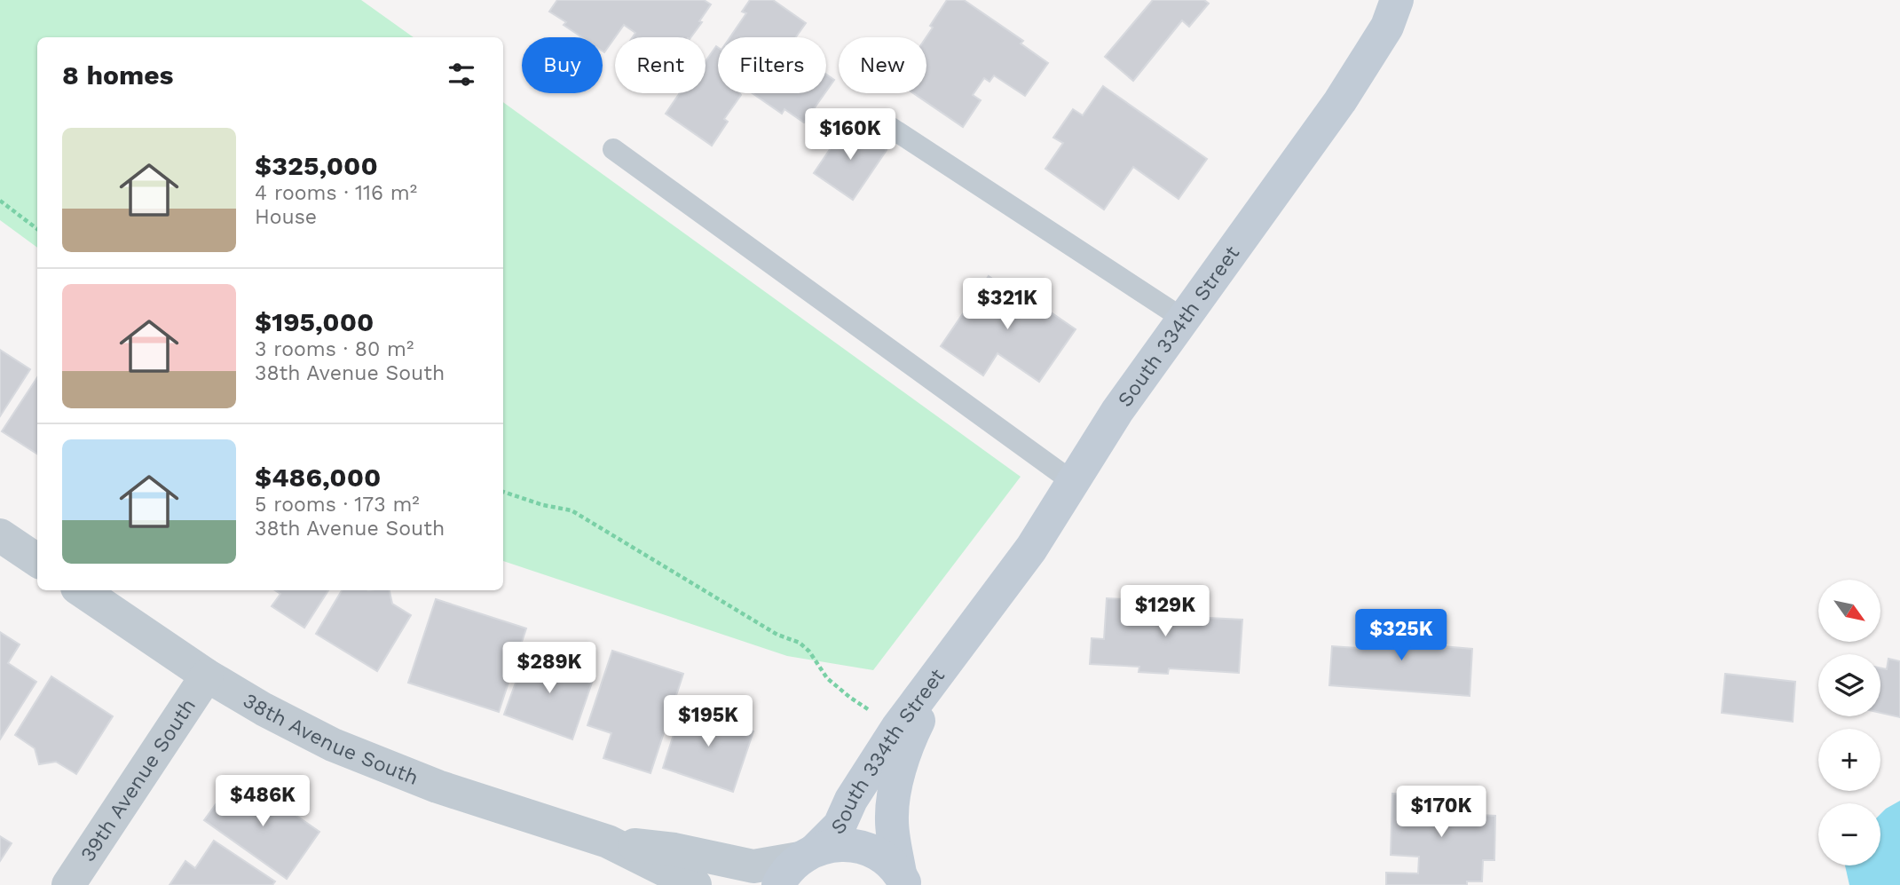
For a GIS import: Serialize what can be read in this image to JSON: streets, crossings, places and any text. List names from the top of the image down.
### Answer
{
  "streets": {
    "street": ["South 334th Street", "38th Avenue South", "39th Avenue South"]
  },
  "crossings": [
    ["South 334th Street", "38th Avenue South"],
    ["38th Avenue South", "39th Avenue South"]
  ],
  "north": "bottom right",
  "page": {
    "chip": [
      "Buy",
      "Rent",
      "Filters",
      "New"
    ],
    "heading": "8 homes",
    "price": [
      "$160K",
      "$321K",
      "$129K",
      "$325K",
      "$289K",
      "$195K",
      "$486K",
      "$170K"
    ],
    "list": [
      {
        "name": "$325,000",
        "note": "4 rooms · 116 m² · House"
      },
      {
        "name": "$195,000",
        "note": "3 rooms · 80 m² · 38th Avenue South"
      },
      {
        "name": "$486,000",
        "note": "5 rooms · 173 m² · 38th Avenue South"
      }
    ],
    "map_buttons": ["+", "−"]
  }
}
